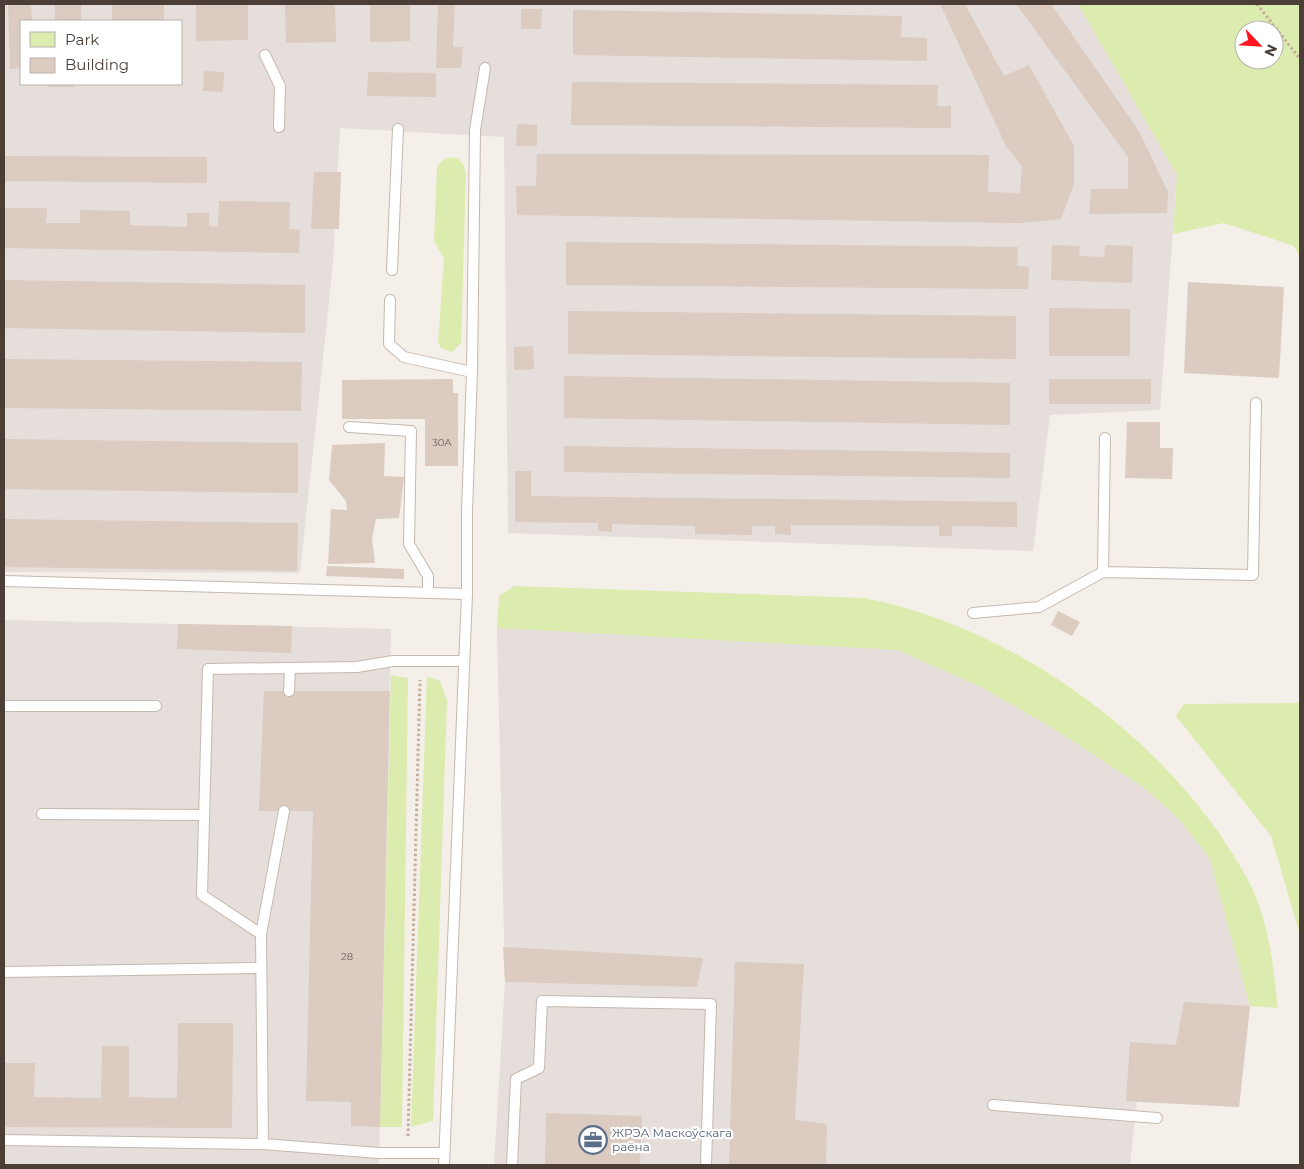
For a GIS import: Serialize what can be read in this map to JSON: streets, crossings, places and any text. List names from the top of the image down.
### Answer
{
  "places": {
    "office": ["ЖРЭА Маскоўскага раёна"]
  },
  "house_numbers": ["30А", "28"],
  "legend": ["Park", "Building"],
  "north": "bottom right"
}
